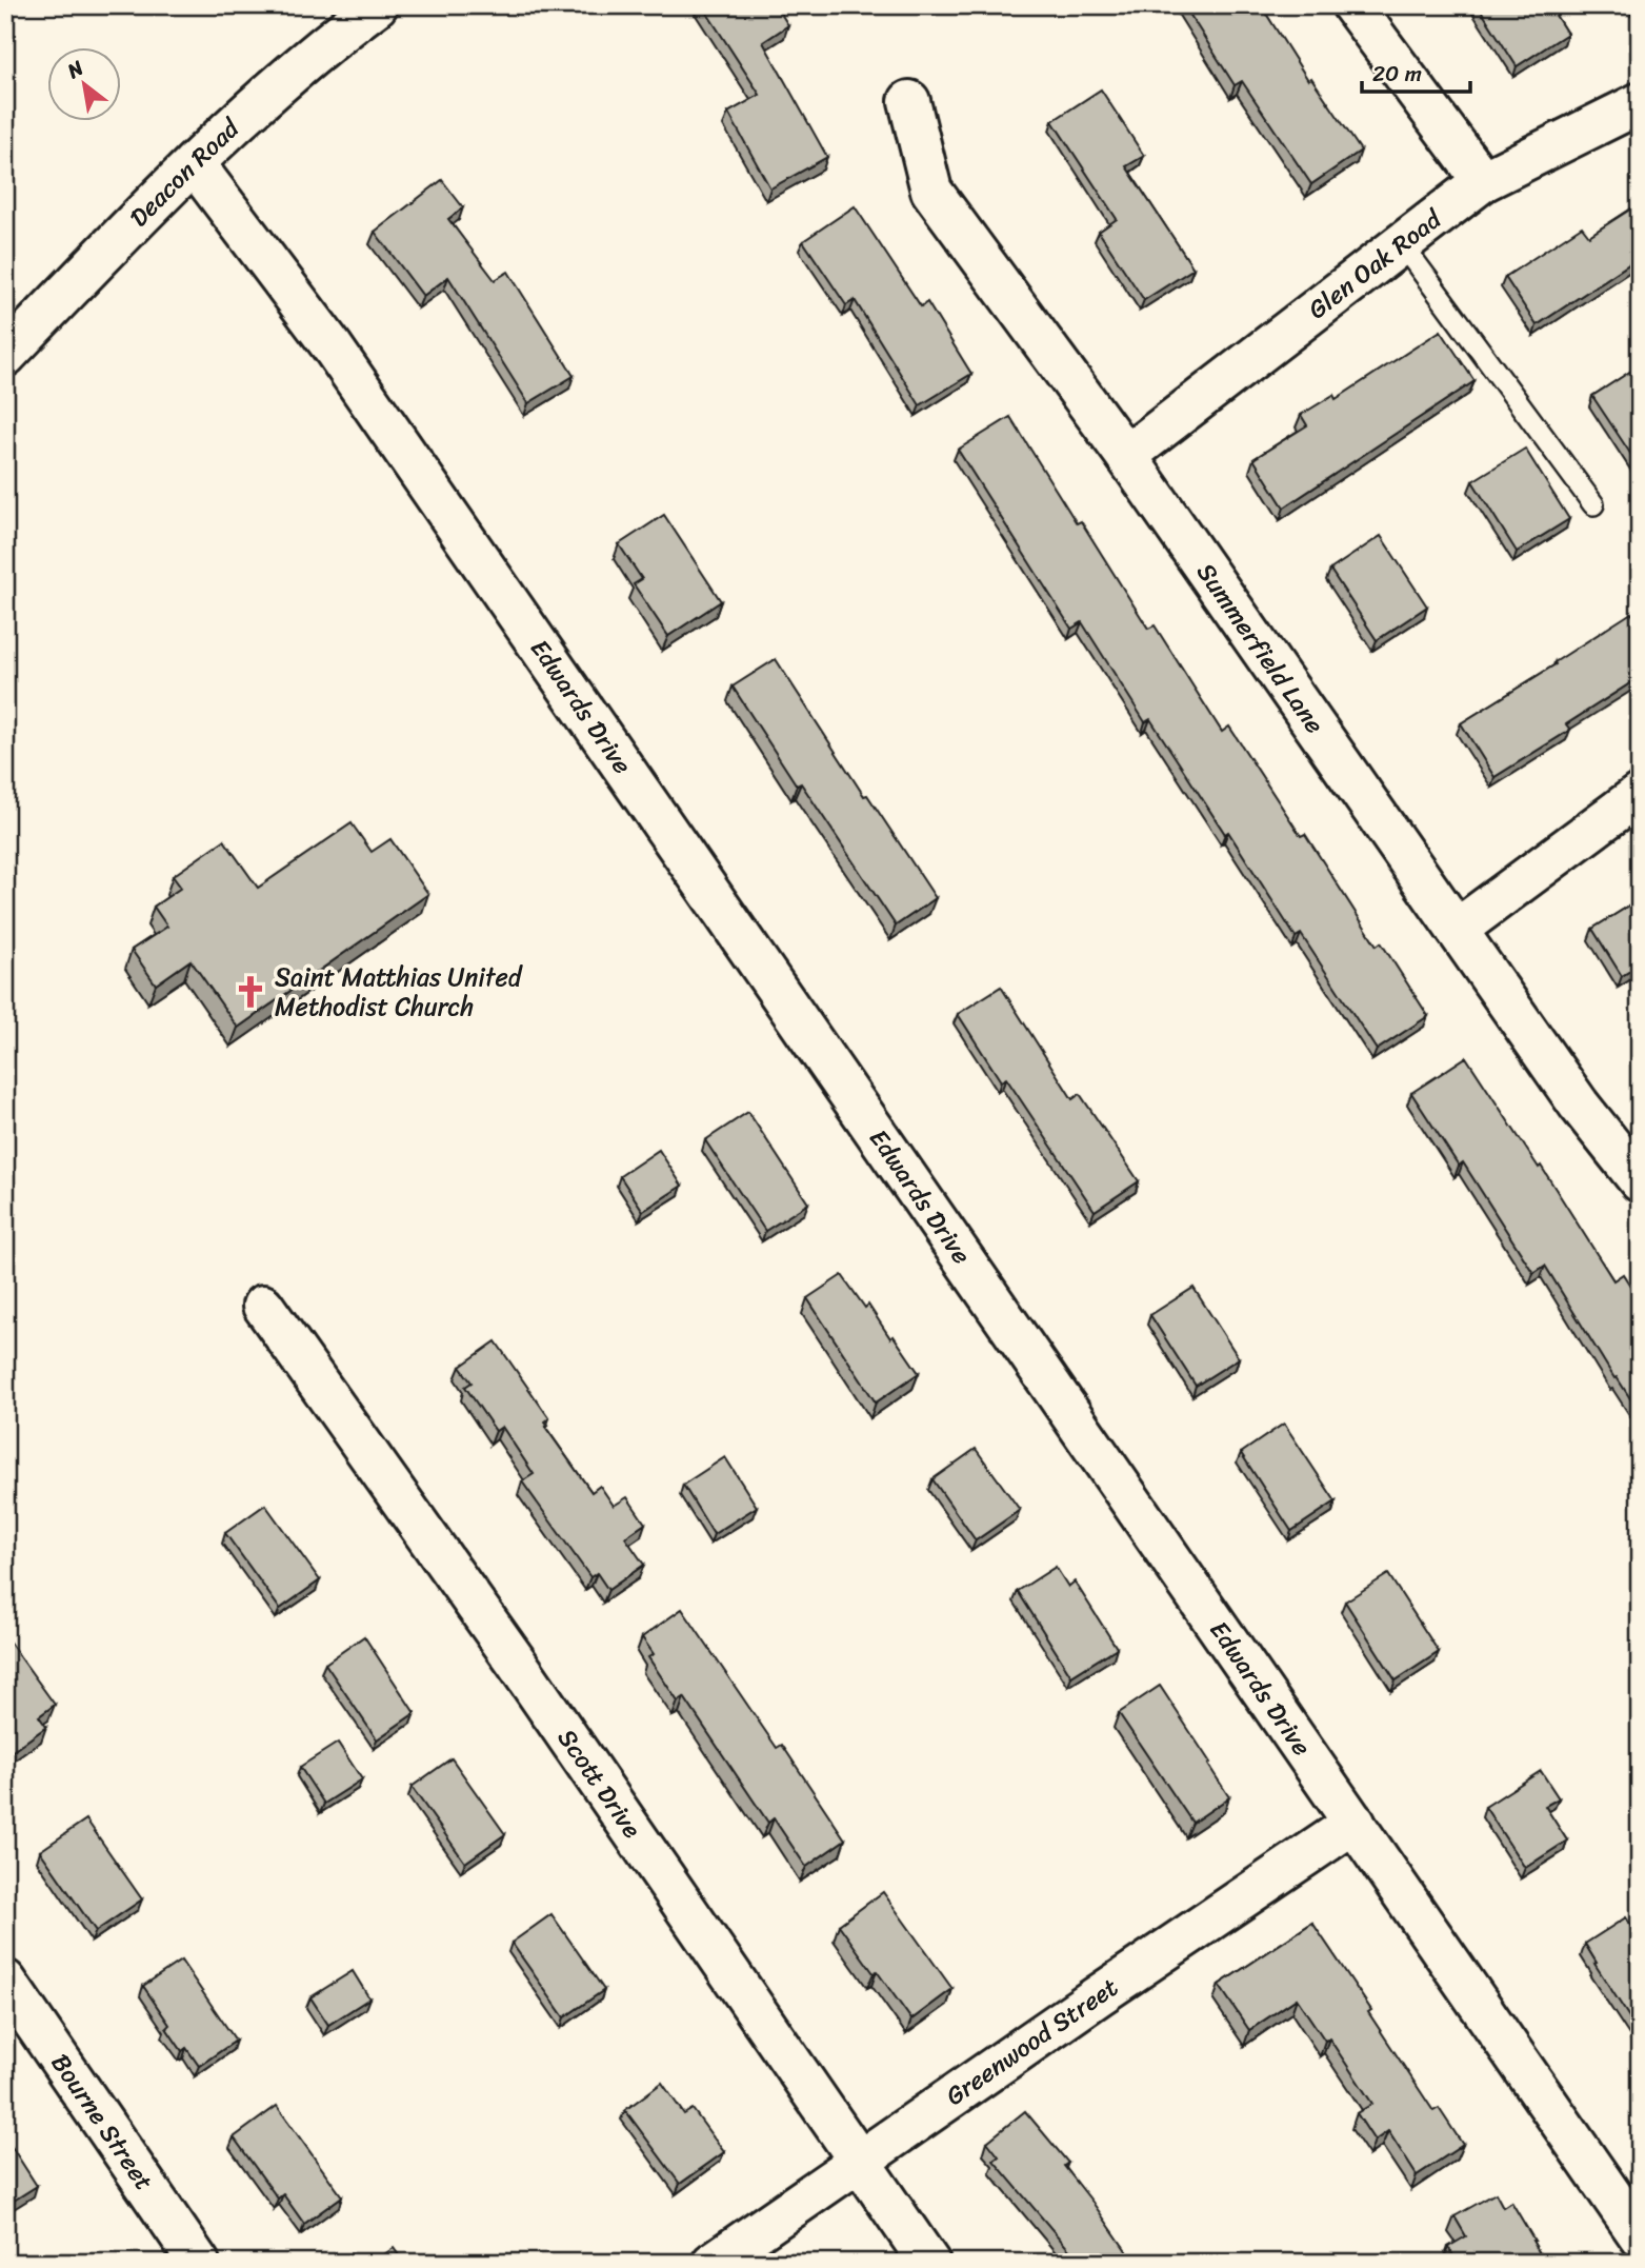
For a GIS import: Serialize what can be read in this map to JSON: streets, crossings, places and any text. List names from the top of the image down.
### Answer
{
  "streets": {
    "street": [
      "Deacon Road",
      "Glen Oak Road",
      "Summerfield Lane",
      "Edwards Drive",
      "Scott Drive",
      "Greenwood Street",
      "Bourne Street"
    ]
  },
  "crossings": [
    ["Deacon Road", "Edwards Drive"],
    ["Glen Oak Road", "Summerfield Lane"],
    ["Edwards Drive", "Greenwood Street"],
    ["Scott Drive", "Greenwood Street"]
  ],
  "places": {
    "church": ["Saint Matthias United Methodist Church"]
  },
  "scale_bar": "20 m",
  "north": "top left"
}
